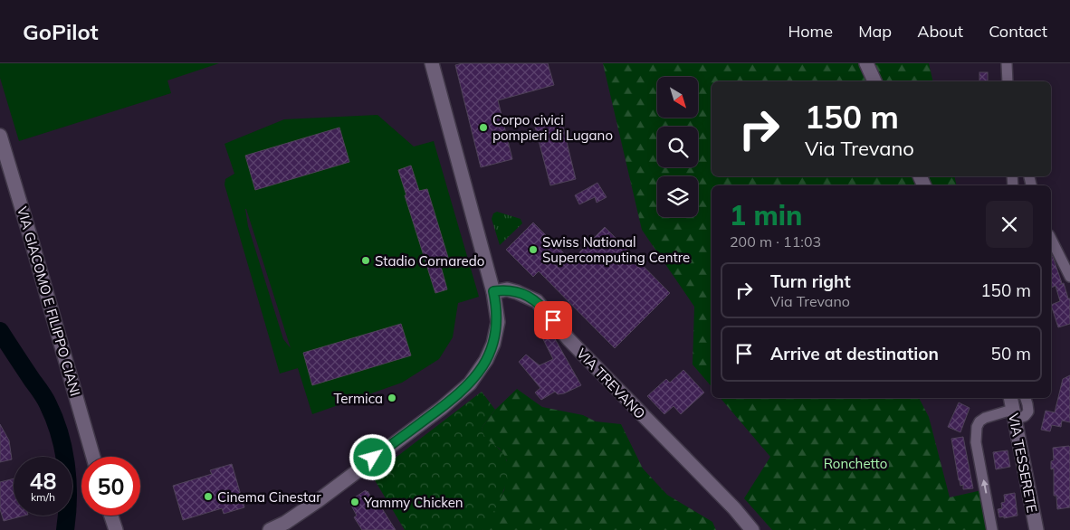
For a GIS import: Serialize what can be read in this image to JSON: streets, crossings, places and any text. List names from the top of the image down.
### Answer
{
  "streets": {
    "main road": ["VIA GIACOMO E FILIPPO CIANI", "VIA TREVANO", "VIA TESSERETE"]
  },
  "parks": ["Ronchetto"],
  "places": [
    "Corpo civici pompieri di Lugano",
    "Swiss National Supercomputing Centre",
    "Stadio Cornaredo",
    "Termica",
    "Cinema Cinestar",
    "Yammy Chicken"
  ],
  "north": "bottom right",
  "page": {
    "header": "GoPilot",
    "nav": [
      "Home",
      "Map",
      "About",
      "Contact"
    ],
    "turn": ["150 m", "Via Trevano"],
    "heading": ["1 min", "200 m · 11:03"],
    "list": [
      {
        "name": "Turn right",
        "note": "Via Trevano",
        "value": "150 m"
      },
      {
        "name": "Arrive at destination",
        "value": "50 m"
      }
    ],
    "speed": "48 km/h",
    "limit": "50"
  }
}
